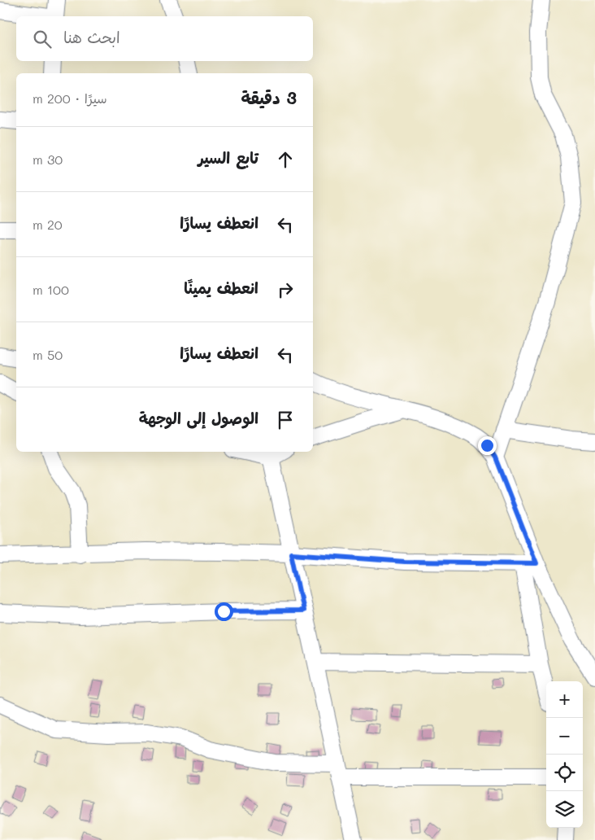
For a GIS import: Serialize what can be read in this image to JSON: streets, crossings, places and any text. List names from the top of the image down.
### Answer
{
  "page": {
    "search": "ابحث هنا",
    "heading": ["3 دقيقة", "سيرًا · 200 m"],
    "list": [
      ["تابع السير", "30 m"],
      ["انعطف يسارًا", "20 m"],
      ["انعطف يمينًا", "100 m"],
      ["انعطف يسارًا", "50 m"],
      "الوصول إلى الوجهة"
    ],
    "map_buttons": ["+", "−"]
  }
}
